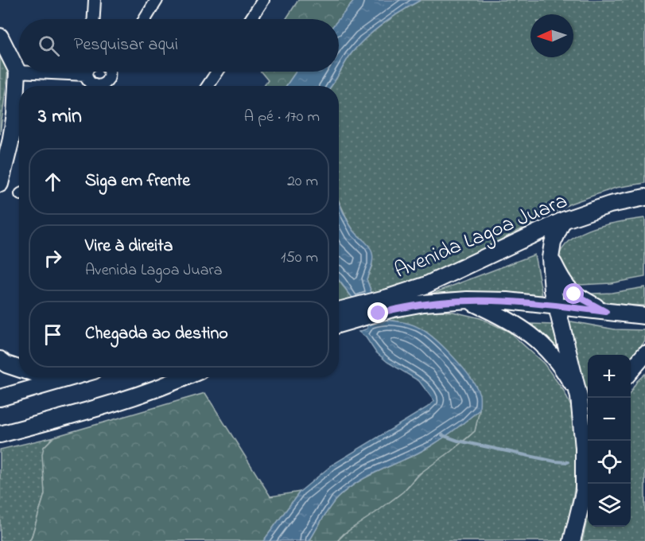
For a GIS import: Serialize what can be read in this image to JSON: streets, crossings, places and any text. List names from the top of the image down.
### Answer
{
  "streets": {
    "main road": ["Avenida Lagoa Juara"]
  },
  "north": "left",
  "page": {
    "search": "Pesquisar aqui",
    "heading": ["3 min", "A pé · 170 m"],
    "list": [
      ["Siga em frente", "20 m"],
      ["Vire à direita", "Avenida Lagoa Juara", "150 m"],
      "Chegada ao destino"
    ],
    "map_buttons": ["+", "−"]
  }
}
